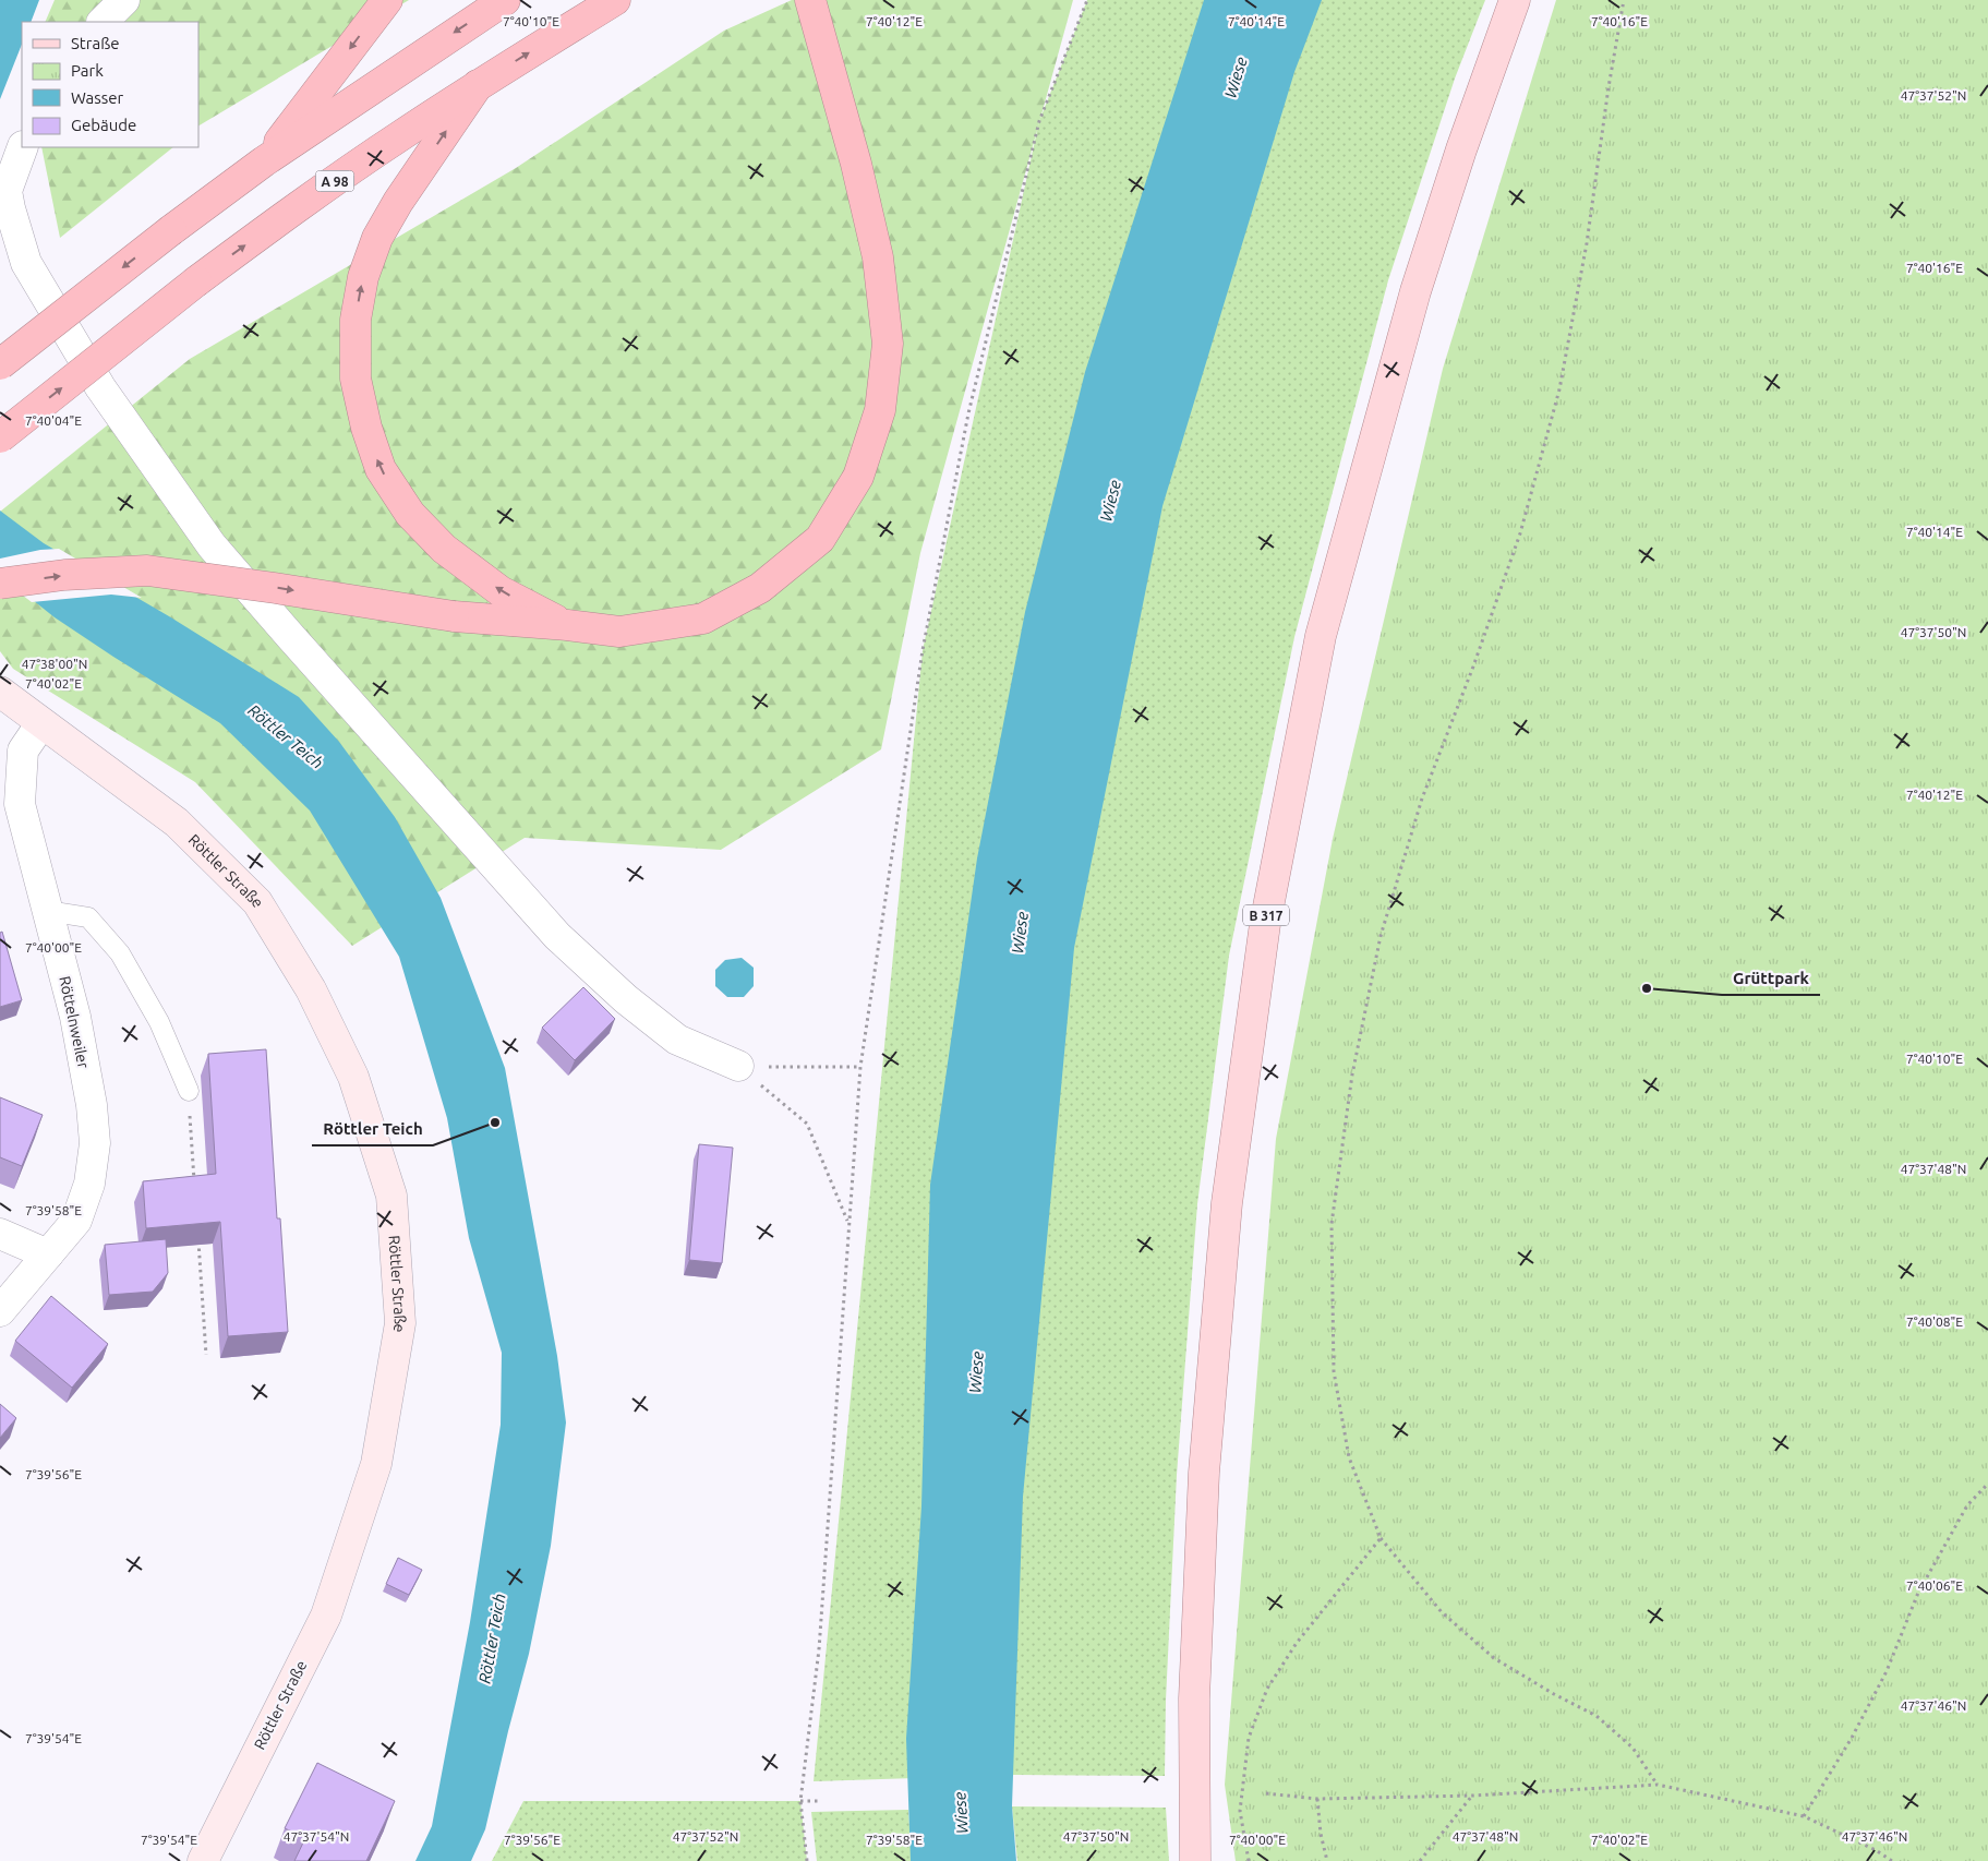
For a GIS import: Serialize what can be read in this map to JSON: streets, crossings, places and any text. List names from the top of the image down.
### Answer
{
  "streets": {
    "highway": ["A 98"],
    "main road": ["B 317"],
    "street": ["Röttler Straße", "Röttelnweiler"]
  },
  "crossings": [
    ["Röttler Straße", "Röttelnweiler"]
  ],
  "water": ["Wiese", "Röttler Teich"],
  "places": ["Grüttpark", "Röttler Teich"],
  "legend": [
    "Straße",
    "Park",
    "Wasser",
    "Gebäude"
  ],
  "coordinates": [
    "7°40'16\"E",
    "7°40'10\"E",
    "7°40'12\"E",
    "7°40'14\"E",
    "47°37'52\"N",
    "7°40'04\"E",
    "47°37'50\"N",
    "47°38'00\"N",
    "7°40'02\"E",
    "7°40'00\"E",
    "47°37'48\"N",
    "7°39'58\"E",
    "7°40'08\"E",
    "7°39'56\"E",
    "7°40'06\"E",
    "47°37'46\"N",
    "7°39'54\"E",
    "47°37'54\"N"
  ]
}
